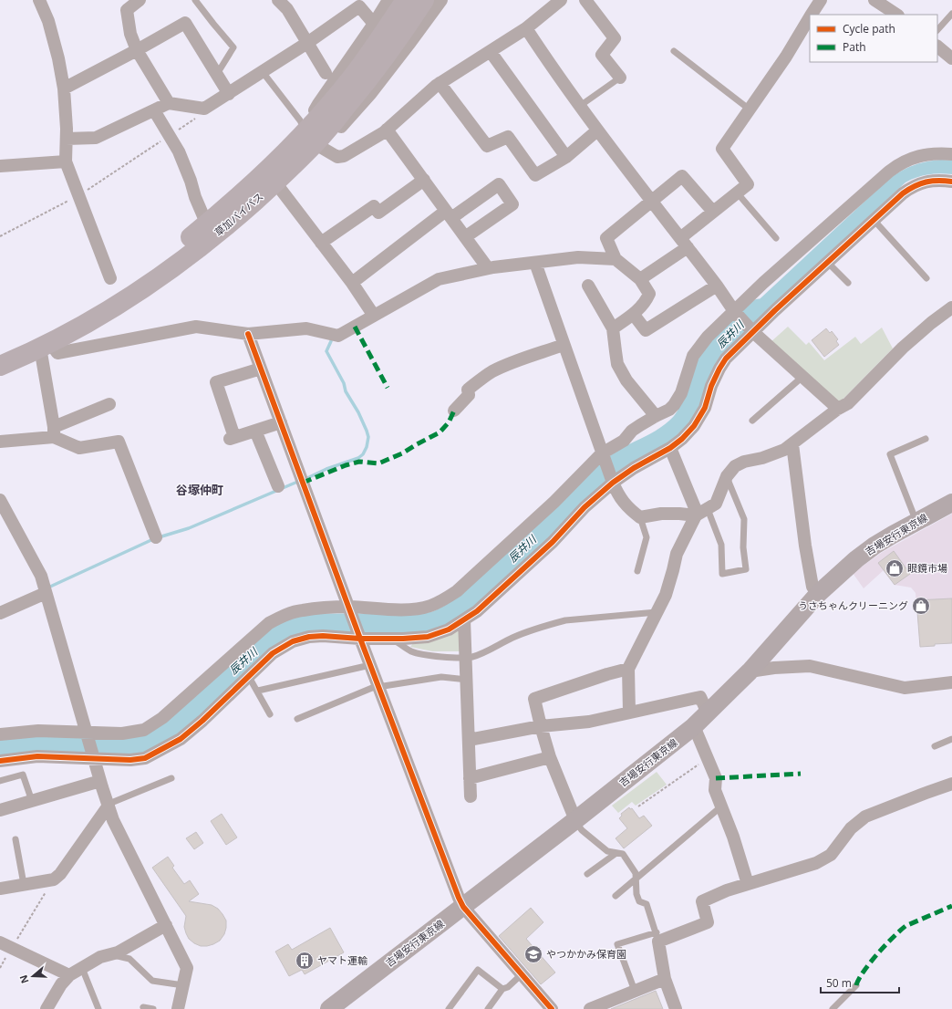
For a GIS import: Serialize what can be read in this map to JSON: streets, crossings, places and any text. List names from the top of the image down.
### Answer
{
  "streets": {
    "highway": ["草加バイパス"],
    "main road": ["吉場安行東京線"]
  },
  "districts": ["谷塚仲町"],
  "water": ["辰井川"],
  "places": {
    "shop": ["眼鏡市場", "うさちゃんクリーニング"],
    "school or university": ["やつかかみ保育園"],
    "building": ["ヤマト運輸"]
  },
  "legend": ["Cycle path", "Path"],
  "scale_bar": "50 m",
  "north": "left"
}
